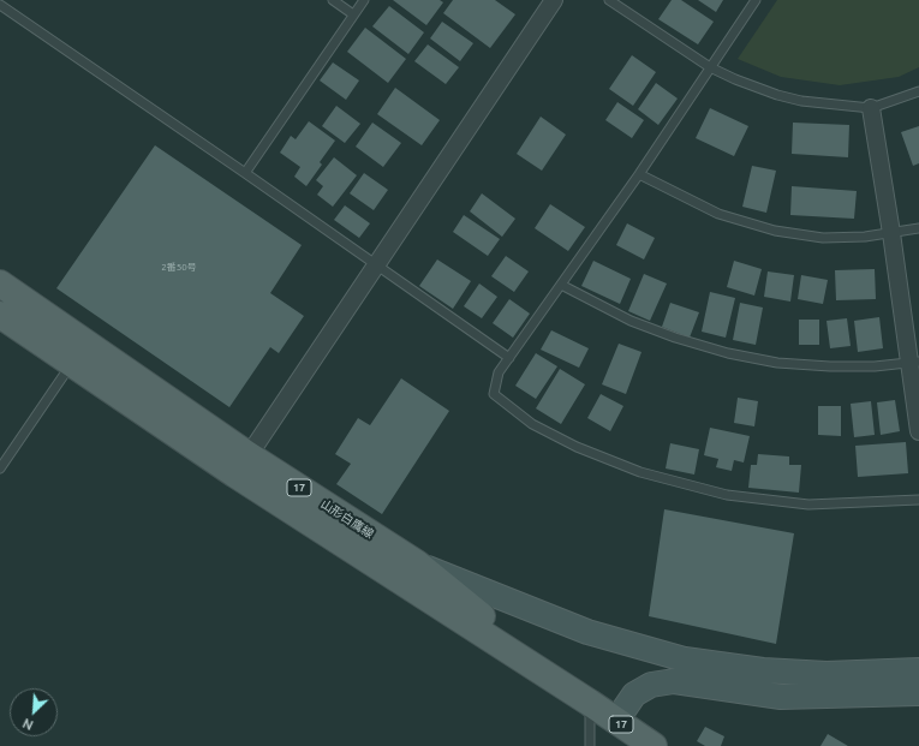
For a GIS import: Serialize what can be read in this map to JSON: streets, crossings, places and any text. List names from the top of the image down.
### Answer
{
  "streets": {
    "main road": ["17", "山形白鷹線"]
  },
  "house_numbers": ["2番50号"],
  "north": "bottom left"
}
